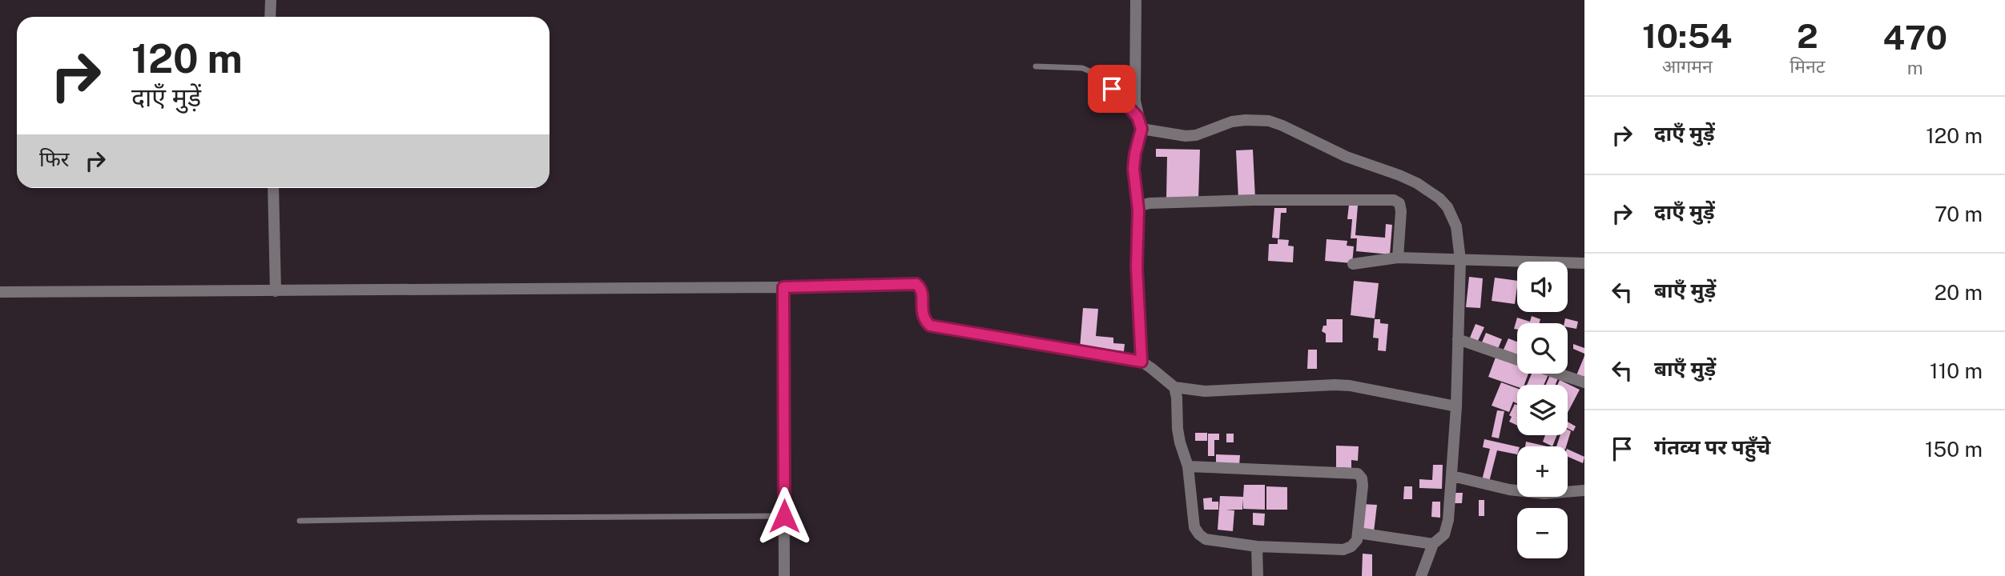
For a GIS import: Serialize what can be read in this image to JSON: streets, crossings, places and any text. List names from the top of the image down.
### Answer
{
  "page": {
    "eta": [
      "10:54",
      "आगमन",
      "2",
      "मिनट",
      "470",
      "m"
    ],
    "turn": ["120 m", "दाएँ मुड़ें"],
    "list": [
      {
        "name": "दाएँ मुड़ें",
        "value": "120 m"
      },
      {
        "name": "दाएँ मुड़ें",
        "value": "70 m"
      },
      {
        "name": "बाएँ मुड़ें",
        "value": "20 m"
      },
      {
        "name": "बाएँ मुड़ें",
        "value": "110 m"
      },
      {
        "name": "गंतव्य पर पहुँचे",
        "value": "150 m"
      }
    ],
    "then": "फिर",
    "map_buttons": ["+", "−"]
  }
}
